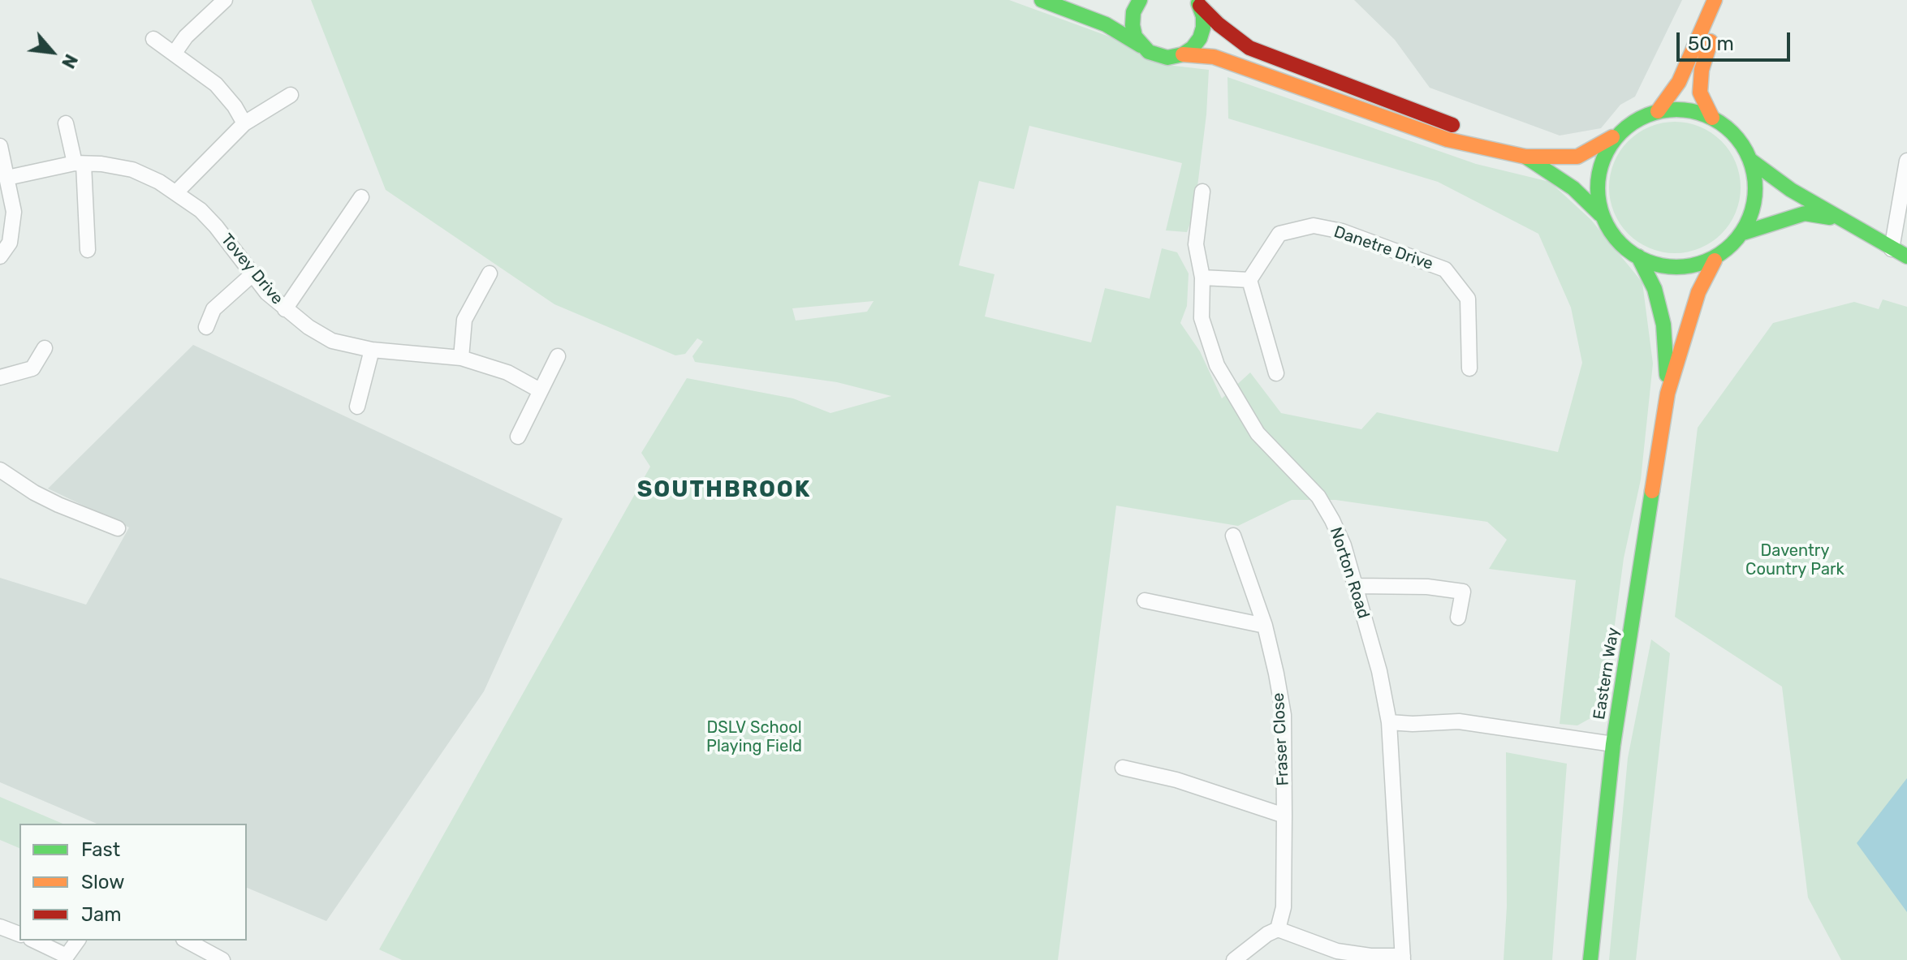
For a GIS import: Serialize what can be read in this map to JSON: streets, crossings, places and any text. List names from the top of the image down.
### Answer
{
  "streets": {
    "main road": ["Eastern Way"],
    "street": [
      "Danetre Drive",
      "Tovey Drive",
      "Norton Road",
      "Fraser Close"
    ]
  },
  "districts": ["SOUTHBROOK"],
  "parks": ["Daventry Country Park", "DSLV School Playing Field"],
  "legend": ["Fast", "Slow", "Jam"],
  "scale_bar": "50 m",
  "north": "bottom right"
}
